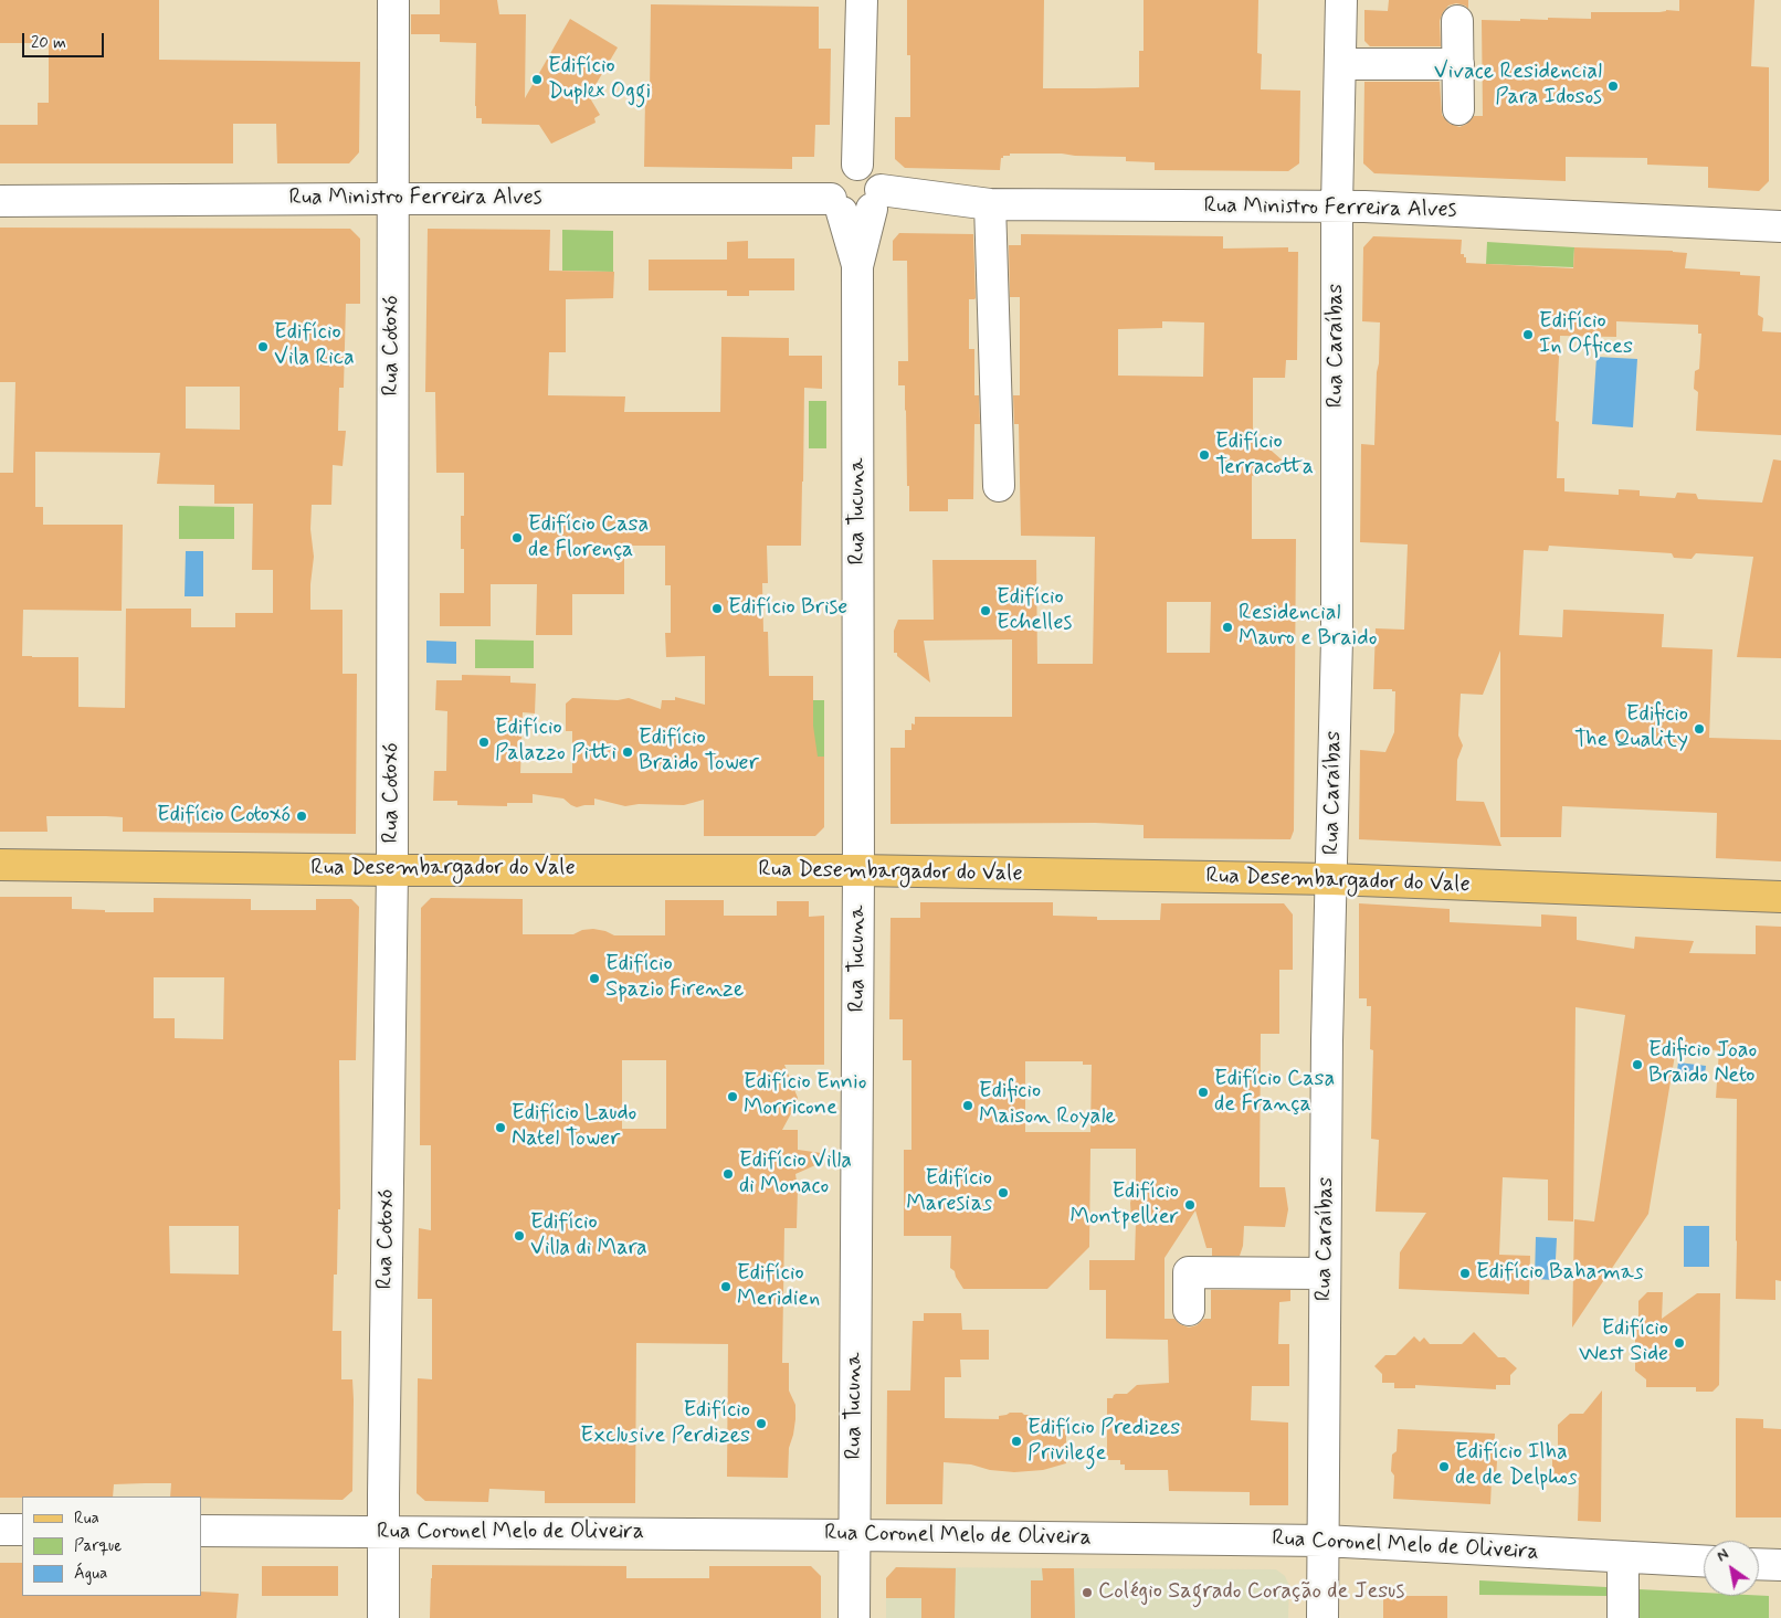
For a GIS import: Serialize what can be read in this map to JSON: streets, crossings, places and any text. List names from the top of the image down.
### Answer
{
  "streets": {
    "main road": ["Rua Desembargador do Vale"],
    "street": [
      "Rua Ministro Ferreira Alves",
      "Rua Cotoxó",
      "Rua Caraíbas",
      "Rua Tucuna",
      "Rua Coronel Melo de Oliveira"
    ]
  },
  "crossings": [
    ["Rua Ministro Ferreira Alves", "Rua Cotoxó"],
    ["Rua Ministro Ferreira Alves", "Rua Caraíbas"],
    ["Rua Ministro Ferreira Alves", "Rua Tucuna"],
    ["Rua Cotoxó", "Rua Desembargador do Vale"],
    ["Rua Cotoxó", "Rua Coronel Melo de Oliveira"],
    ["Rua Caraíbas", "Rua Desembargador do Vale"],
    ["Rua Caraíbas", "Rua Coronel Melo de Oliveira"],
    ["Rua Tucuna", "Rua Desembargador do Vale"],
    ["Rua Tucuna", "Rua Coronel Melo de Oliveira"]
  ],
  "places": [
    "Edifício Duplex Oggi",
    "Vivace Residencial Para Idosos",
    "Edifício In Offices",
    "Edifício Vila Rica",
    "Edifício Terracotta",
    "Edifício Casa de Florença",
    "Edifício Brise",
    "Edifício Echelles",
    "Residencial Mauro e Braido",
    "Edificio The Quality",
    "Edifício Palazzo Pitti",
    "Edifício Braido Tower",
    "Edifício Cotoxó",
    "Edifício Spazio Firenze",
    "Edificio Joao Braido Neto",
    "Edifício Casa de França",
    "Edifício Ennio Morricone",
    "Edificio Maison Royale",
    "Edifício Laudo Natel Tower",
    "Edifício Villa di Monaco",
    "Edifício Maresias",
    "Edifício Montpellier",
    "Edifício Villa di Mara",
    "Edifício Bahamas",
    "Edifício Meridien",
    "Edifício West Side",
    "Edifício Exclusive Perdizes",
    "Edifício Predizes Privilege",
    "Edifício Ilha de de Delphos",
    "Colégio Sagrado Coração de Jesus"
  ],
  "legend": ["Rua", "Parque", "Água"],
  "scale_bar": "20 m",
  "north": "top left"
}
